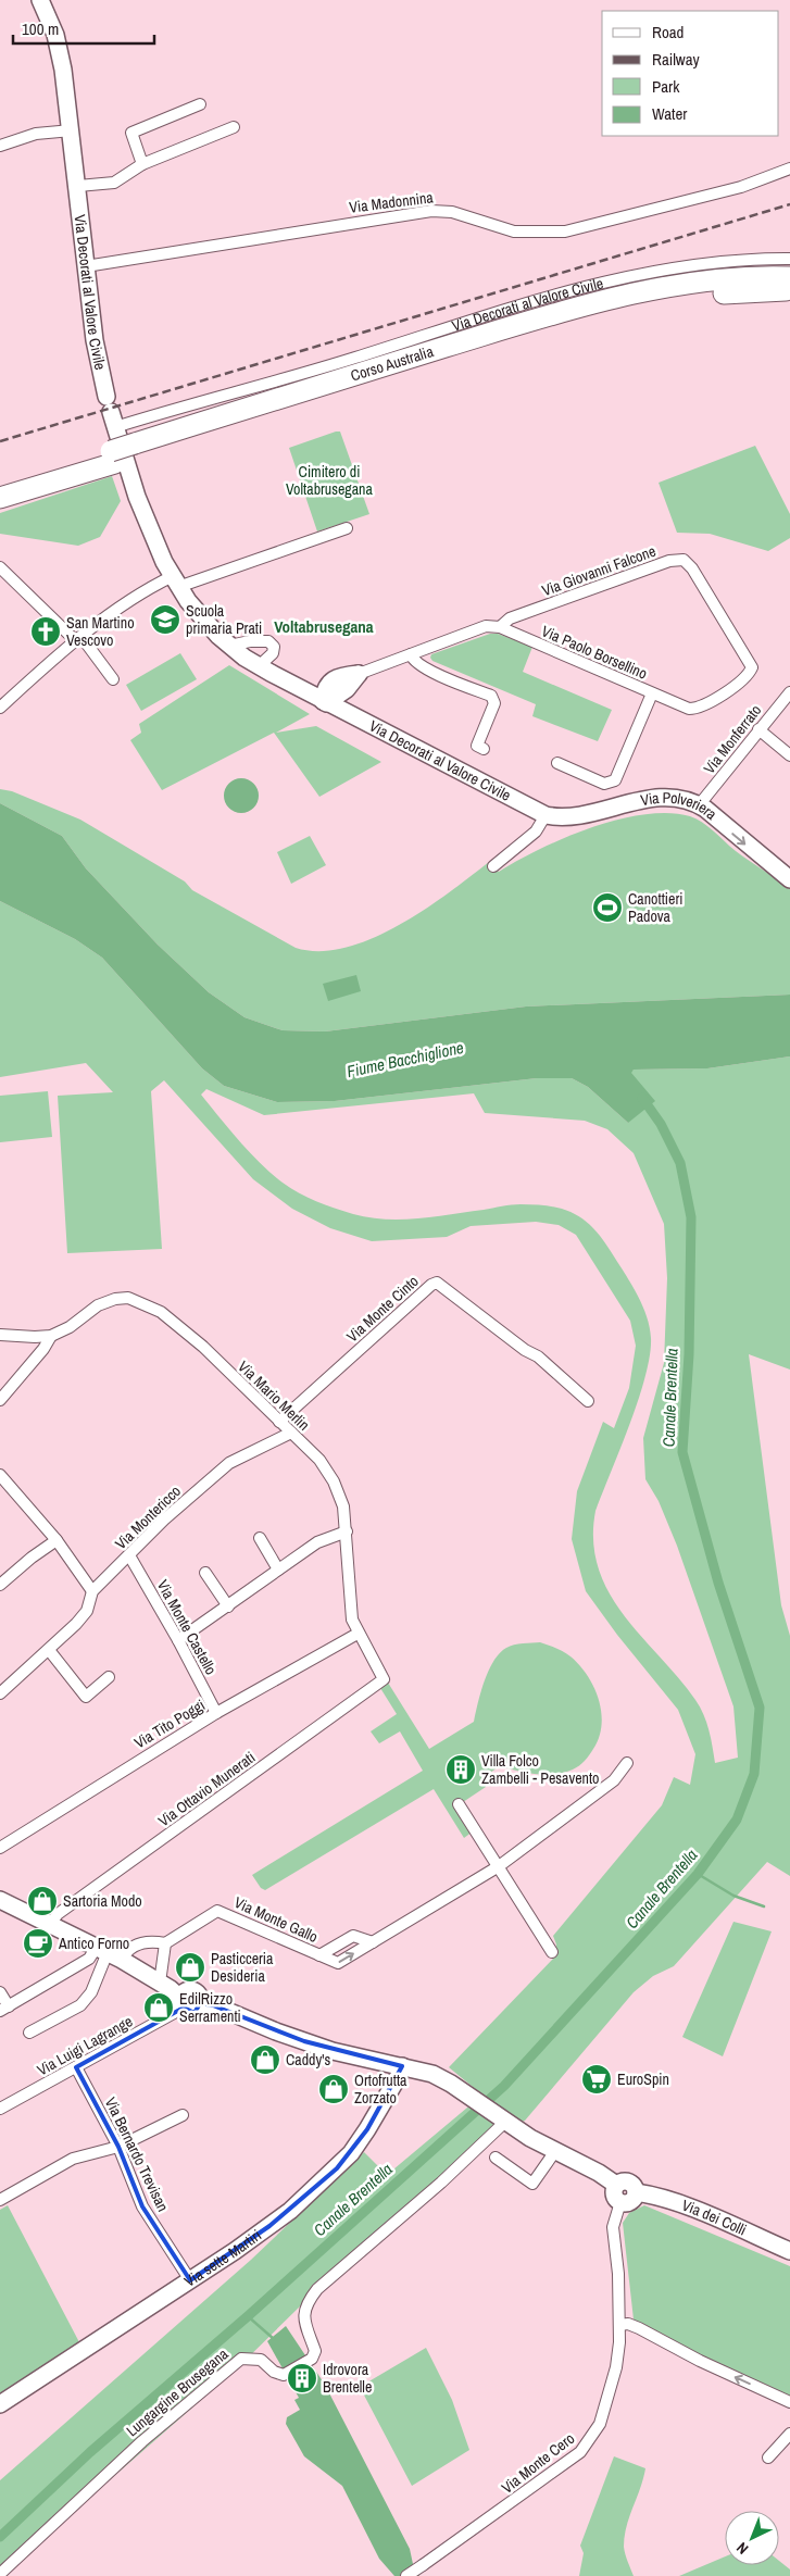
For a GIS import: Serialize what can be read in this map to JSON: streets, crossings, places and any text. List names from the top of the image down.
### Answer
{
  "streets": {
    "highway": ["Corso Australia"],
    "main road": [
      "Via Decorati al Valore Civile",
      "Via Polveriera",
      "Via dei Colli",
      "Via sette Martiri"
    ],
    "street": [
      "Via Madonnina",
      "Via Giovanni Falcone",
      "Via Paolo Borsellino",
      "Via Monferrato",
      "Via Monte Cinto",
      "Via Mario Merlin",
      "Via Montericco",
      "Via Monte Castello",
      "Via Tito Poggi",
      "Via Ottavio Munerati",
      "Via Monte Gallo",
      "Via Luigi Lagrange",
      "Via Bernardo Trevisan",
      "Lungargine Brusegana",
      "Via Monte Cero"
    ]
  },
  "crossings": [
    ["Via Madonnina", "Via Decorati al Valore Civile"],
    ["Via Decorati al Valore Civile", "Via Polveriera"],
    ["Via Giovanni Falcone", "Via Paolo Borsellino"],
    ["Via Monferrato", "Via Polveriera"],
    ["Via Monte Cinto", "Via Mario Merlin"],
    ["Via Mario Merlin", "Via Montericco"],
    ["Via Mario Merlin", "Via Tito Poggi"],
    ["Via Mario Merlin", "Via Ottavio Munerati"],
    ["Via Montericco", "Via Monte Castello"],
    ["Via Monte Castello", "Via Tito Poggi"],
    ["Via Luigi Lagrange", "Via Bernardo Trevisan"],
    ["Via Bernardo Trevisan", "Via sette Martiri"],
    ["Via dei Colli", "Via sette Martiri"],
    ["Via dei Colli", "Lungargine Brusegana"],
    ["Via dei Colli", "Via Monte Cero"]
  ],
  "one_way": ["Via Polveriera"],
  "districts": ["Voltabrusegana"],
  "water": ["Fiume Bacchiglione", "Canale Brentella"],
  "parks": ["Cimitero di Voltabrusegana"],
  "places": {
    "school or university": ["Scuola primaria Prati"],
    "church": ["San Martino Vescovo"],
    "sports": ["Canottieri Padova"],
    "building": ["Villa Folco Zambelli - Pesavento", "Idrovora Brentelle"],
    "shop": [
      "Sartoria Modo",
      "Pasticceria Desideria",
      "EdilRizzo Serramenti",
      "Caddy's",
      "Ortofrutta Zorzato"
    ],
    "cafe": ["Antico Forno"],
    "supermarket": ["EuroSpin"]
  },
  "legend": [
    "Road",
    "Railway",
    "Park",
    "Water"
  ],
  "scale_bar": "100 m",
  "north": "bottom left"
}
